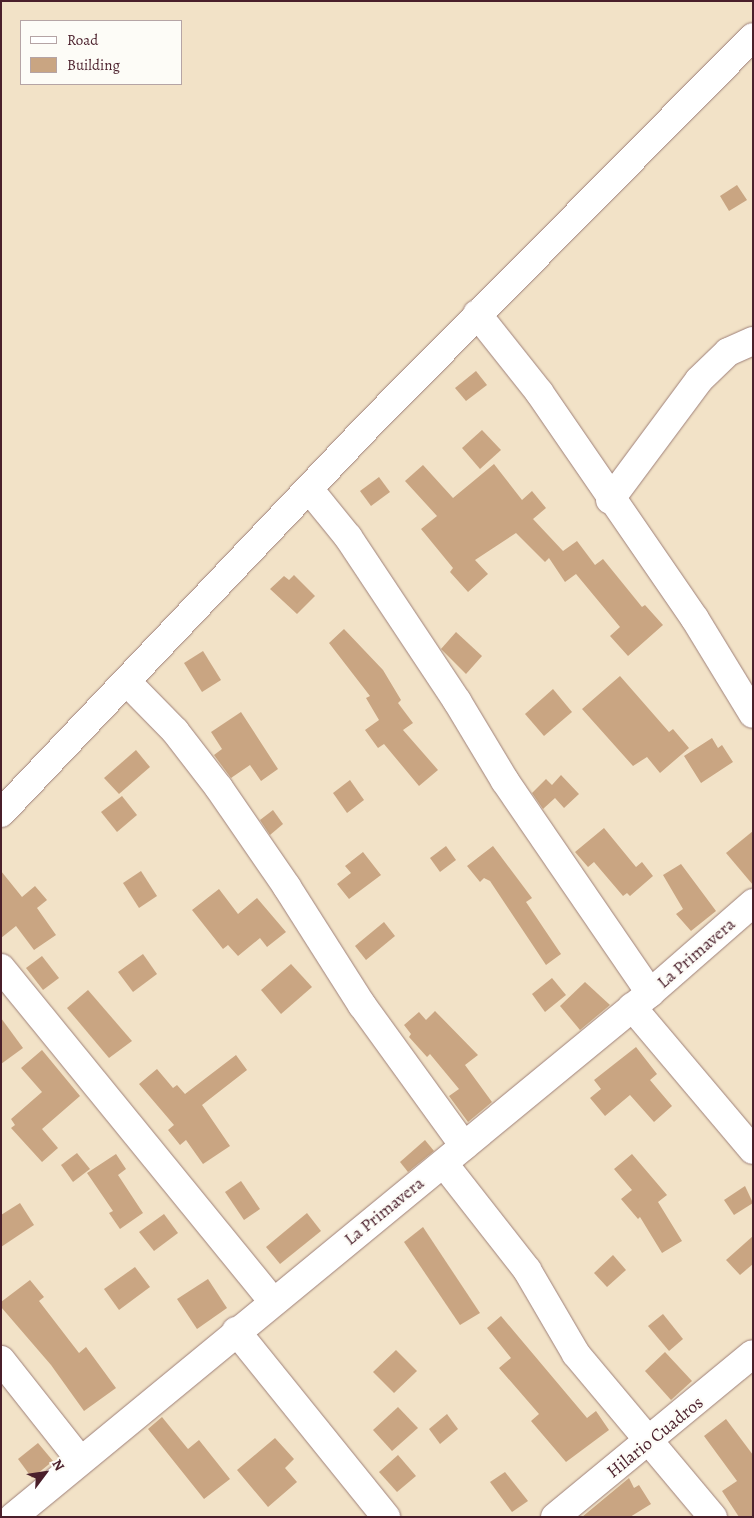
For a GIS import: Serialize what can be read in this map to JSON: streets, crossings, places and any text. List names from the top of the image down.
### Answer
{
  "streets": {
    "street": ["La Primavera", "Hilario Cuadros"]
  },
  "legend": ["Road", "Building"],
  "north": "top right"
}
